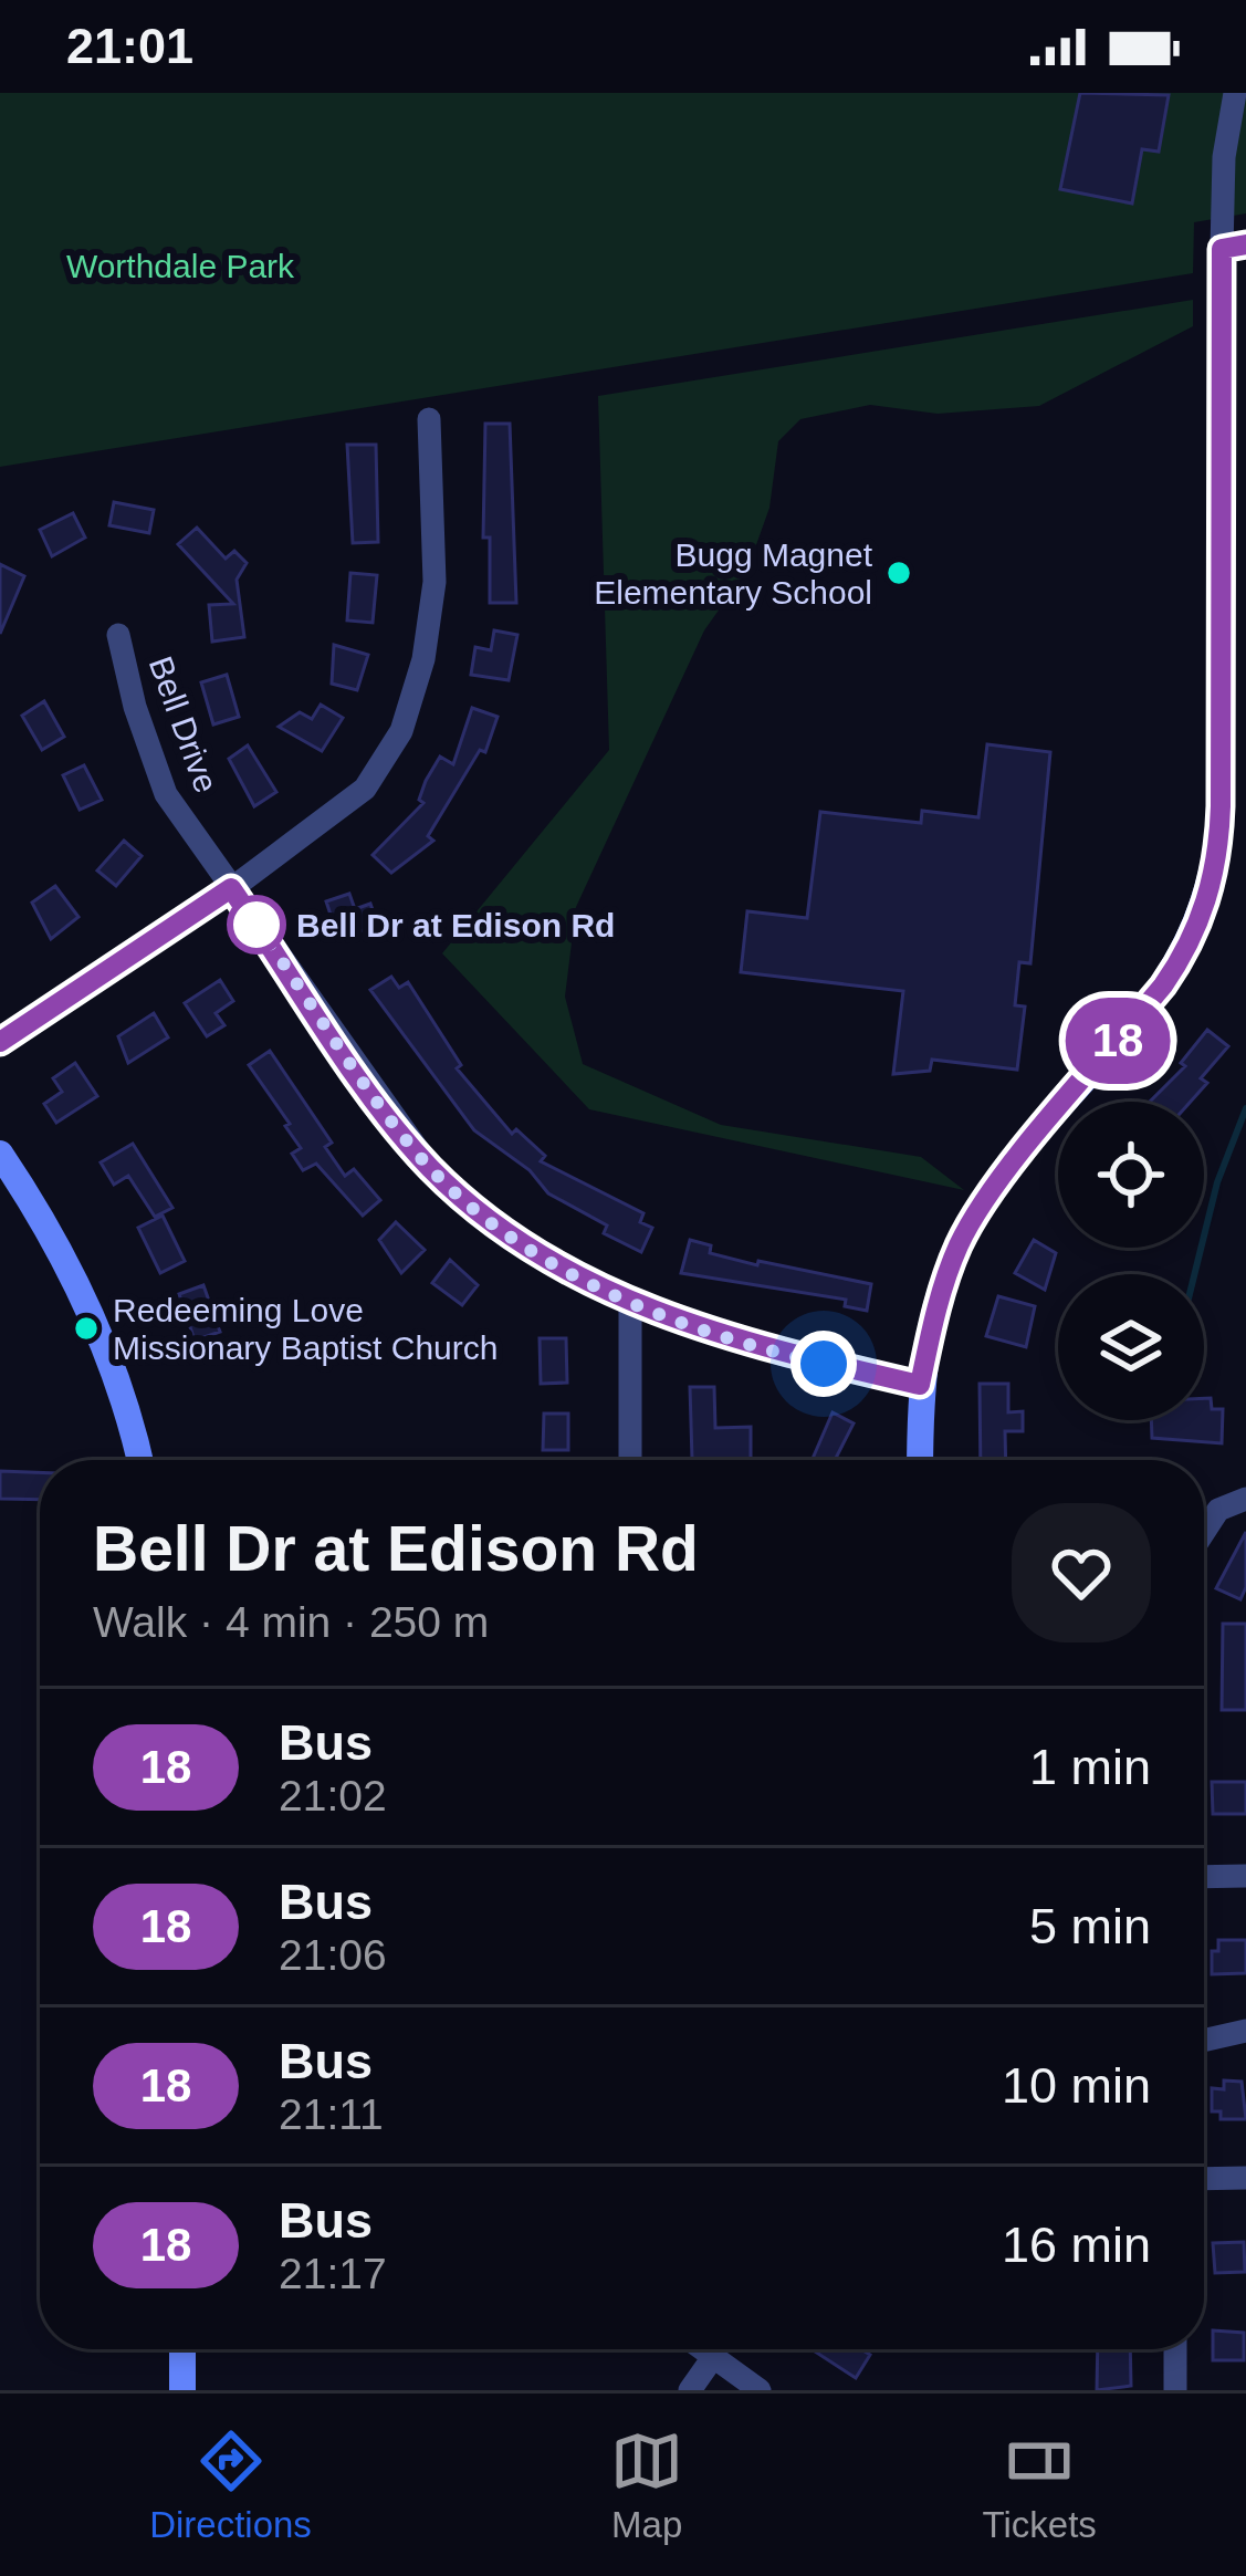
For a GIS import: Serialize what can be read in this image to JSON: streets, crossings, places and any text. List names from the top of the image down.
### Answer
{
  "streets": {
    "street": ["Bell Drive"]
  },
  "parks": ["Worthdale Park"],
  "places": ["Bugg Magnet Elementary School", "Bell Dr at Edison Rd", "Redeeming Love Missionary Baptist Church"],
  "lines": ["bus line 18"],
  "page": {
    "status": "21:01",
    "on_map": "18",
    "heading": ["Bell Dr at Edison Rd", "Walk · 4 min · 250 m"],
    "list": [
      {
        "mark": "18",
        "name": "Bus",
        "note": "21:02",
        "value": "1 min"
      },
      {
        "mark": "18",
        "name": "Bus",
        "note": "21:06",
        "value": "5 min"
      },
      {
        "mark": "18",
        "name": "Bus",
        "note": "21:11",
        "value": "10 min"
      },
      {
        "mark": "18",
        "name": "Bus",
        "note": "21:17",
        "value": "16 min"
      }
    ],
    "tabs": ["Directions", "Map", "Tickets"]
  }
}
